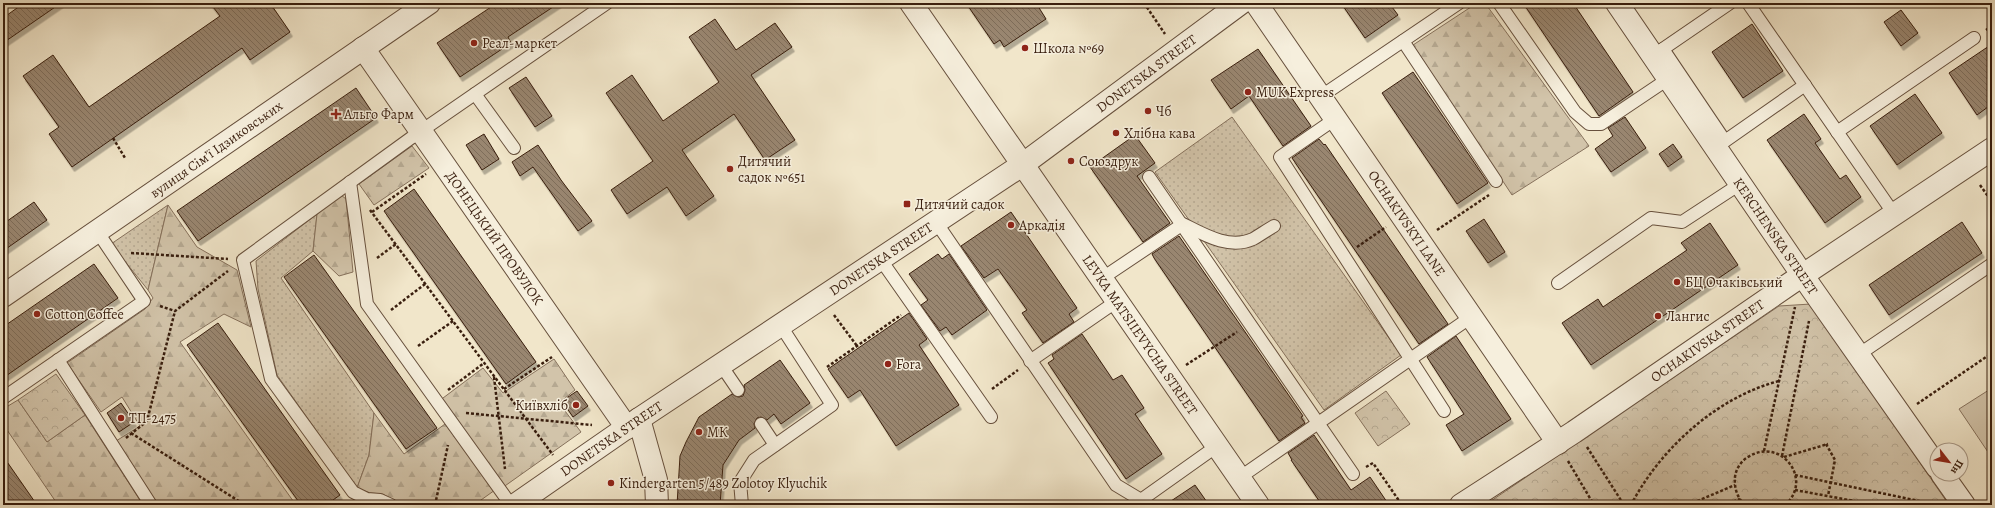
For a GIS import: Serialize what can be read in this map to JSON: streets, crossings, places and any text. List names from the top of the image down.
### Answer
{
  "streets": {
    "street": [
      "DONETSKA STREET",
      "вулиця Сімʼї Ідзиковських",
      "OCHAKIVSKYI LANE",
      "KERCHENSKA STREET",
      "ДОНЕЦЬКИЙ ПРОВУЛОК",
      "LEVKA MATSIIEVYCHA STREET",
      "OCHAKIVSKA STREET"
    ]
  },
  "crossings": [
    ["DONETSKA STREET", "ДОНЕЦЬКИЙ ПРОВУЛОК"],
    ["DONETSKA STREET", "LEVKA MATSIIEVYCHA STREET"],
    ["вулиця Сімʼї Ідзиковських", "ДОНЕЦЬКИЙ ПРОВУЛОК"],
    ["OCHAKIVSKYI LANE", "OCHAKIVSKA STREET"],
    ["KERCHENSKA STREET", "OCHAKIVSKA STREET"]
  ],
  "places": {
    "other": [
      "Реал-маркет",
      "Школа №69",
      "MUK Express",
      "Чб",
      "Хлібна кава",
      "Союздрук",
      "Дитячий садок №651",
      "Аркадія",
      "БЦ Очаківський",
      "Cotton Coffee",
      "Лангис",
      "Fora",
      "Київхліб",
      "ТП-2475",
      "МК",
      "Kindergarten 5/489 Zolotoy Klyuchik"
    ],
    "health": ["Альго Фарм"],
    "transit": ["Дитячий садок"]
  },
  "north": "bottom right"
}
